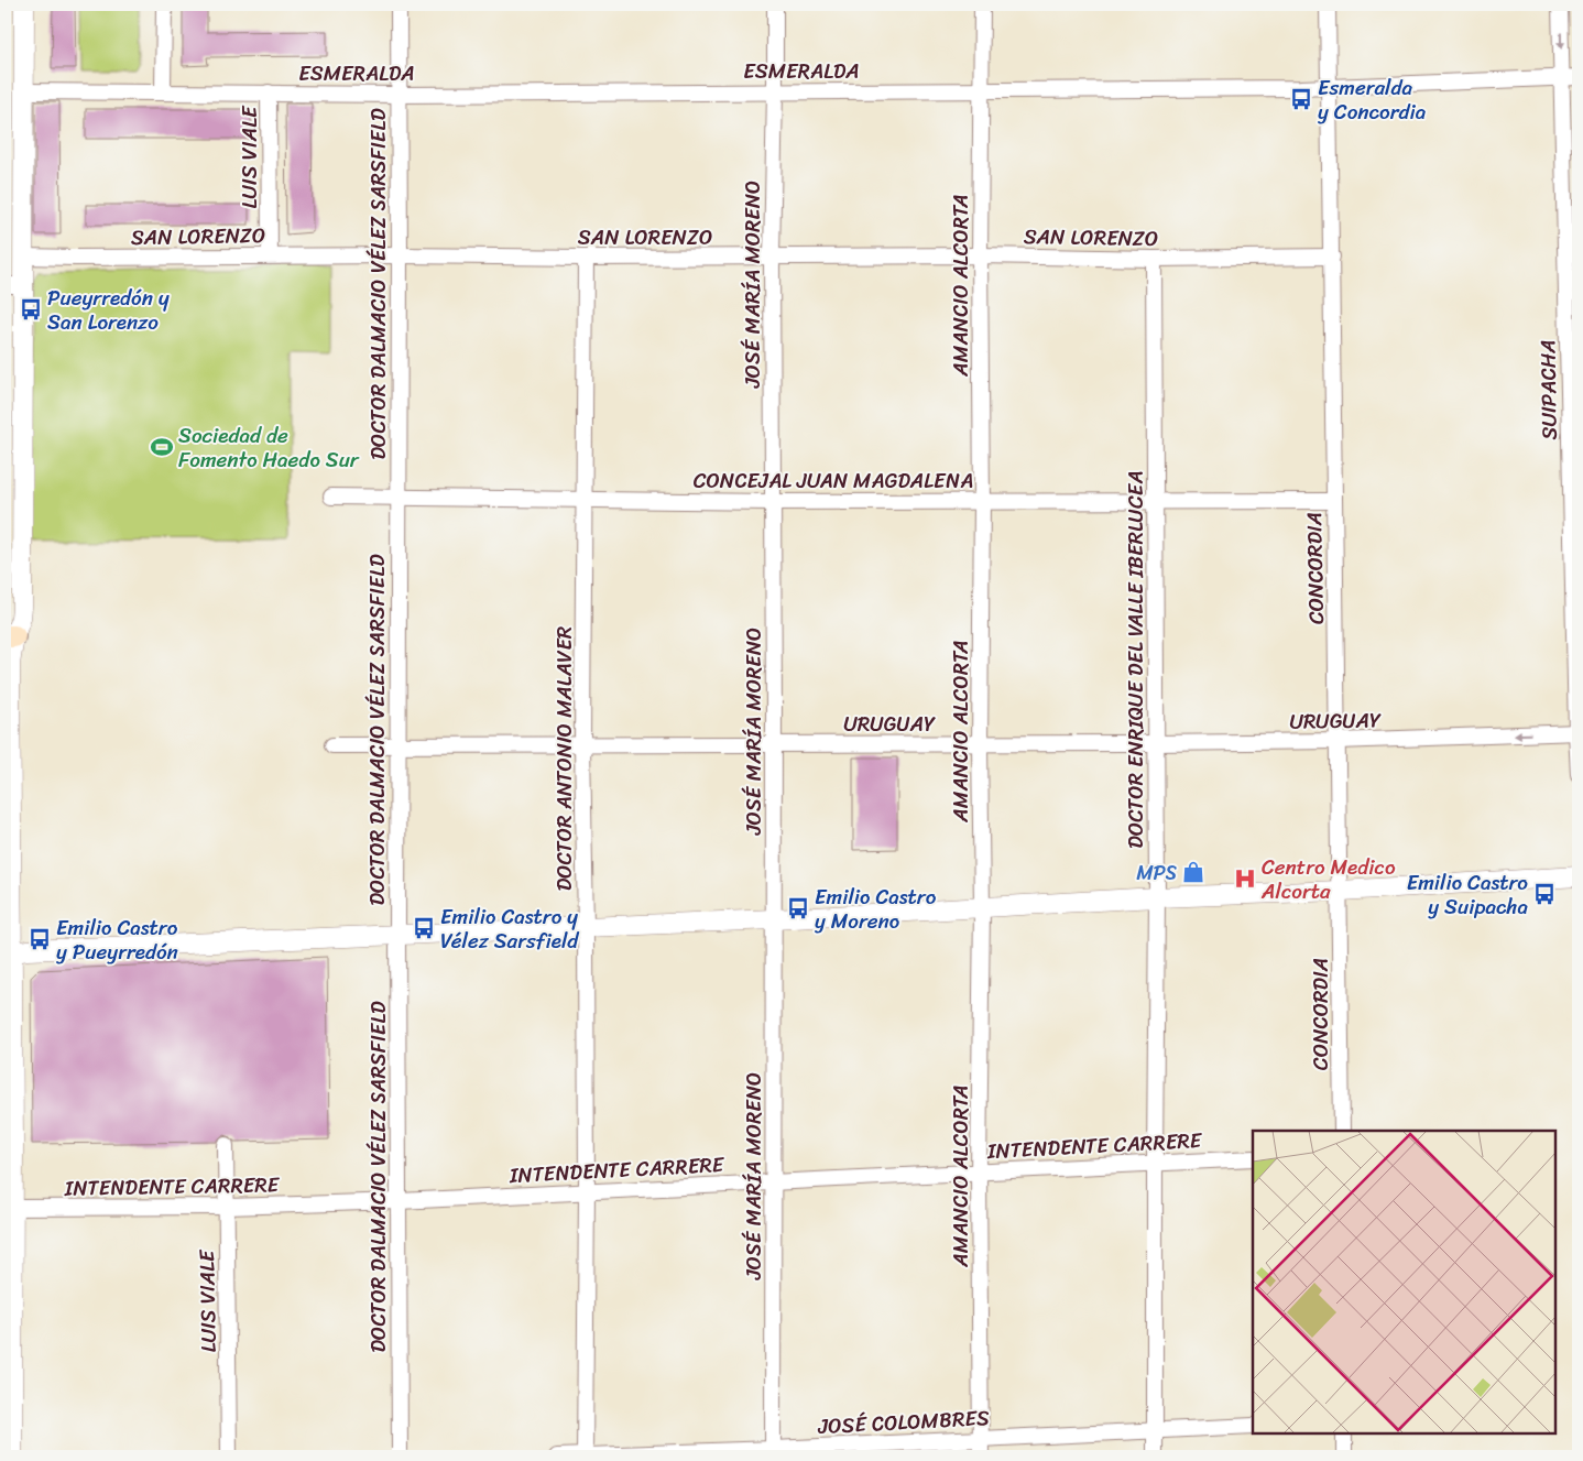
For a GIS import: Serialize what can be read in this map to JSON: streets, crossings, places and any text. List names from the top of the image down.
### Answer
{
  "streets": {
    "street": [
      "ESMERALDA",
      "LUIS VIALE",
      "SAN LORENZO",
      "DOCTOR DALMACIO VÉLEZ SARSFIELD",
      "JOSÉ MARÍA MORENO",
      "AMANCIO ALCORTA",
      "SUIPACHA",
      "CONCEJAL JUAN MAGDALENA",
      "CONCORDIA",
      "DOCTOR ENRIQUE DEL VALLE IBERLUCEA",
      "URUGUAY",
      "DOCTOR ANTONIO MALAVER",
      "INTENDENTE CARRERE",
      "JOSÉ COLOMBRES"
    ]
  },
  "crossings": [
    ["ESMERALDA", "LUIS VIALE"],
    ["ESMERALDA", "DOCTOR DALMACIO VÉLEZ SARSFIELD"],
    ["ESMERALDA", "JOSÉ MARÍA MORENO"],
    ["ESMERALDA", "AMANCIO ALCORTA"],
    ["ESMERALDA", "SUIPACHA"],
    ["ESMERALDA", "CONCORDIA"],
    ["LUIS VIALE", "SAN LORENZO"],
    ["LUIS VIALE", "INTENDENTE CARRERE"],
    ["SAN LORENZO", "DOCTOR DALMACIO VÉLEZ SARSFIELD"],
    ["SAN LORENZO", "JOSÉ MARÍA MORENO"],
    ["SAN LORENZO", "AMANCIO ALCORTA"],
    ["SAN LORENZO", "CONCORDIA"],
    ["SAN LORENZO", "DOCTOR ENRIQUE DEL VALLE IBERLUCEA"],
    ["SAN LORENZO", "DOCTOR ANTONIO MALAVER"],
    ["DOCTOR DALMACIO VÉLEZ SARSFIELD", "CONCEJAL JUAN MAGDALENA"],
    ["DOCTOR DALMACIO VÉLEZ SARSFIELD", "URUGUAY"],
    ["DOCTOR DALMACIO VÉLEZ SARSFIELD", "INTENDENTE CARRERE"],
    ["JOSÉ MARÍA MORENO", "CONCEJAL JUAN MAGDALENA"],
    ["JOSÉ MARÍA MORENO", "URUGUAY"],
    ["JOSÉ MARÍA MORENO", "INTENDENTE CARRERE"],
    ["JOSÉ MARÍA MORENO", "JOSÉ COLOMBRES"],
    ["AMANCIO ALCORTA", "CONCEJAL JUAN MAGDALENA"],
    ["AMANCIO ALCORTA", "URUGUAY"],
    ["AMANCIO ALCORTA", "INTENDENTE CARRERE"],
    ["AMANCIO ALCORTA", "JOSÉ COLOMBRES"],
    ["SUIPACHA", "URUGUAY"],
    ["CONCEJAL JUAN MAGDALENA", "CONCORDIA"],
    ["CONCEJAL JUAN MAGDALENA", "DOCTOR ENRIQUE DEL VALLE IBERLUCEA"],
    ["CONCEJAL JUAN MAGDALENA", "DOCTOR ANTONIO MALAVER"],
    ["CONCORDIA", "URUGUAY"],
    ["DOCTOR ENRIQUE DEL VALLE IBERLUCEA", "URUGUAY"],
    ["DOCTOR ENRIQUE DEL VALLE IBERLUCEA", "INTENDENTE CARRERE"],
    ["DOCTOR ENRIQUE DEL VALLE IBERLUCEA", "JOSÉ COLOMBRES"],
    ["URUGUAY", "DOCTOR ANTONIO MALAVER"],
    ["DOCTOR ANTONIO MALAVER", "INTENDENTE CARRERE"],
    ["DOCTOR ANTONIO MALAVER", "JOSÉ COLOMBRES"]
  ],
  "places": {
    "bus stop": [
      "Esmeralda y Concordia",
      "Pueyrredón y San Lorenzo",
      "Emilio Castro y Suipacha",
      "Emilio Castro y Moreno",
      "Emilio Castro y Vélez Sarsfield",
      "Emilio Castro y Pueyrredón"
    ],
    "sports": ["Sociedad de Fomento Haedo Sur"],
    "shop": ["MPS"],
    "hospital": ["Centro Medico Alcorta"]
  }
}
